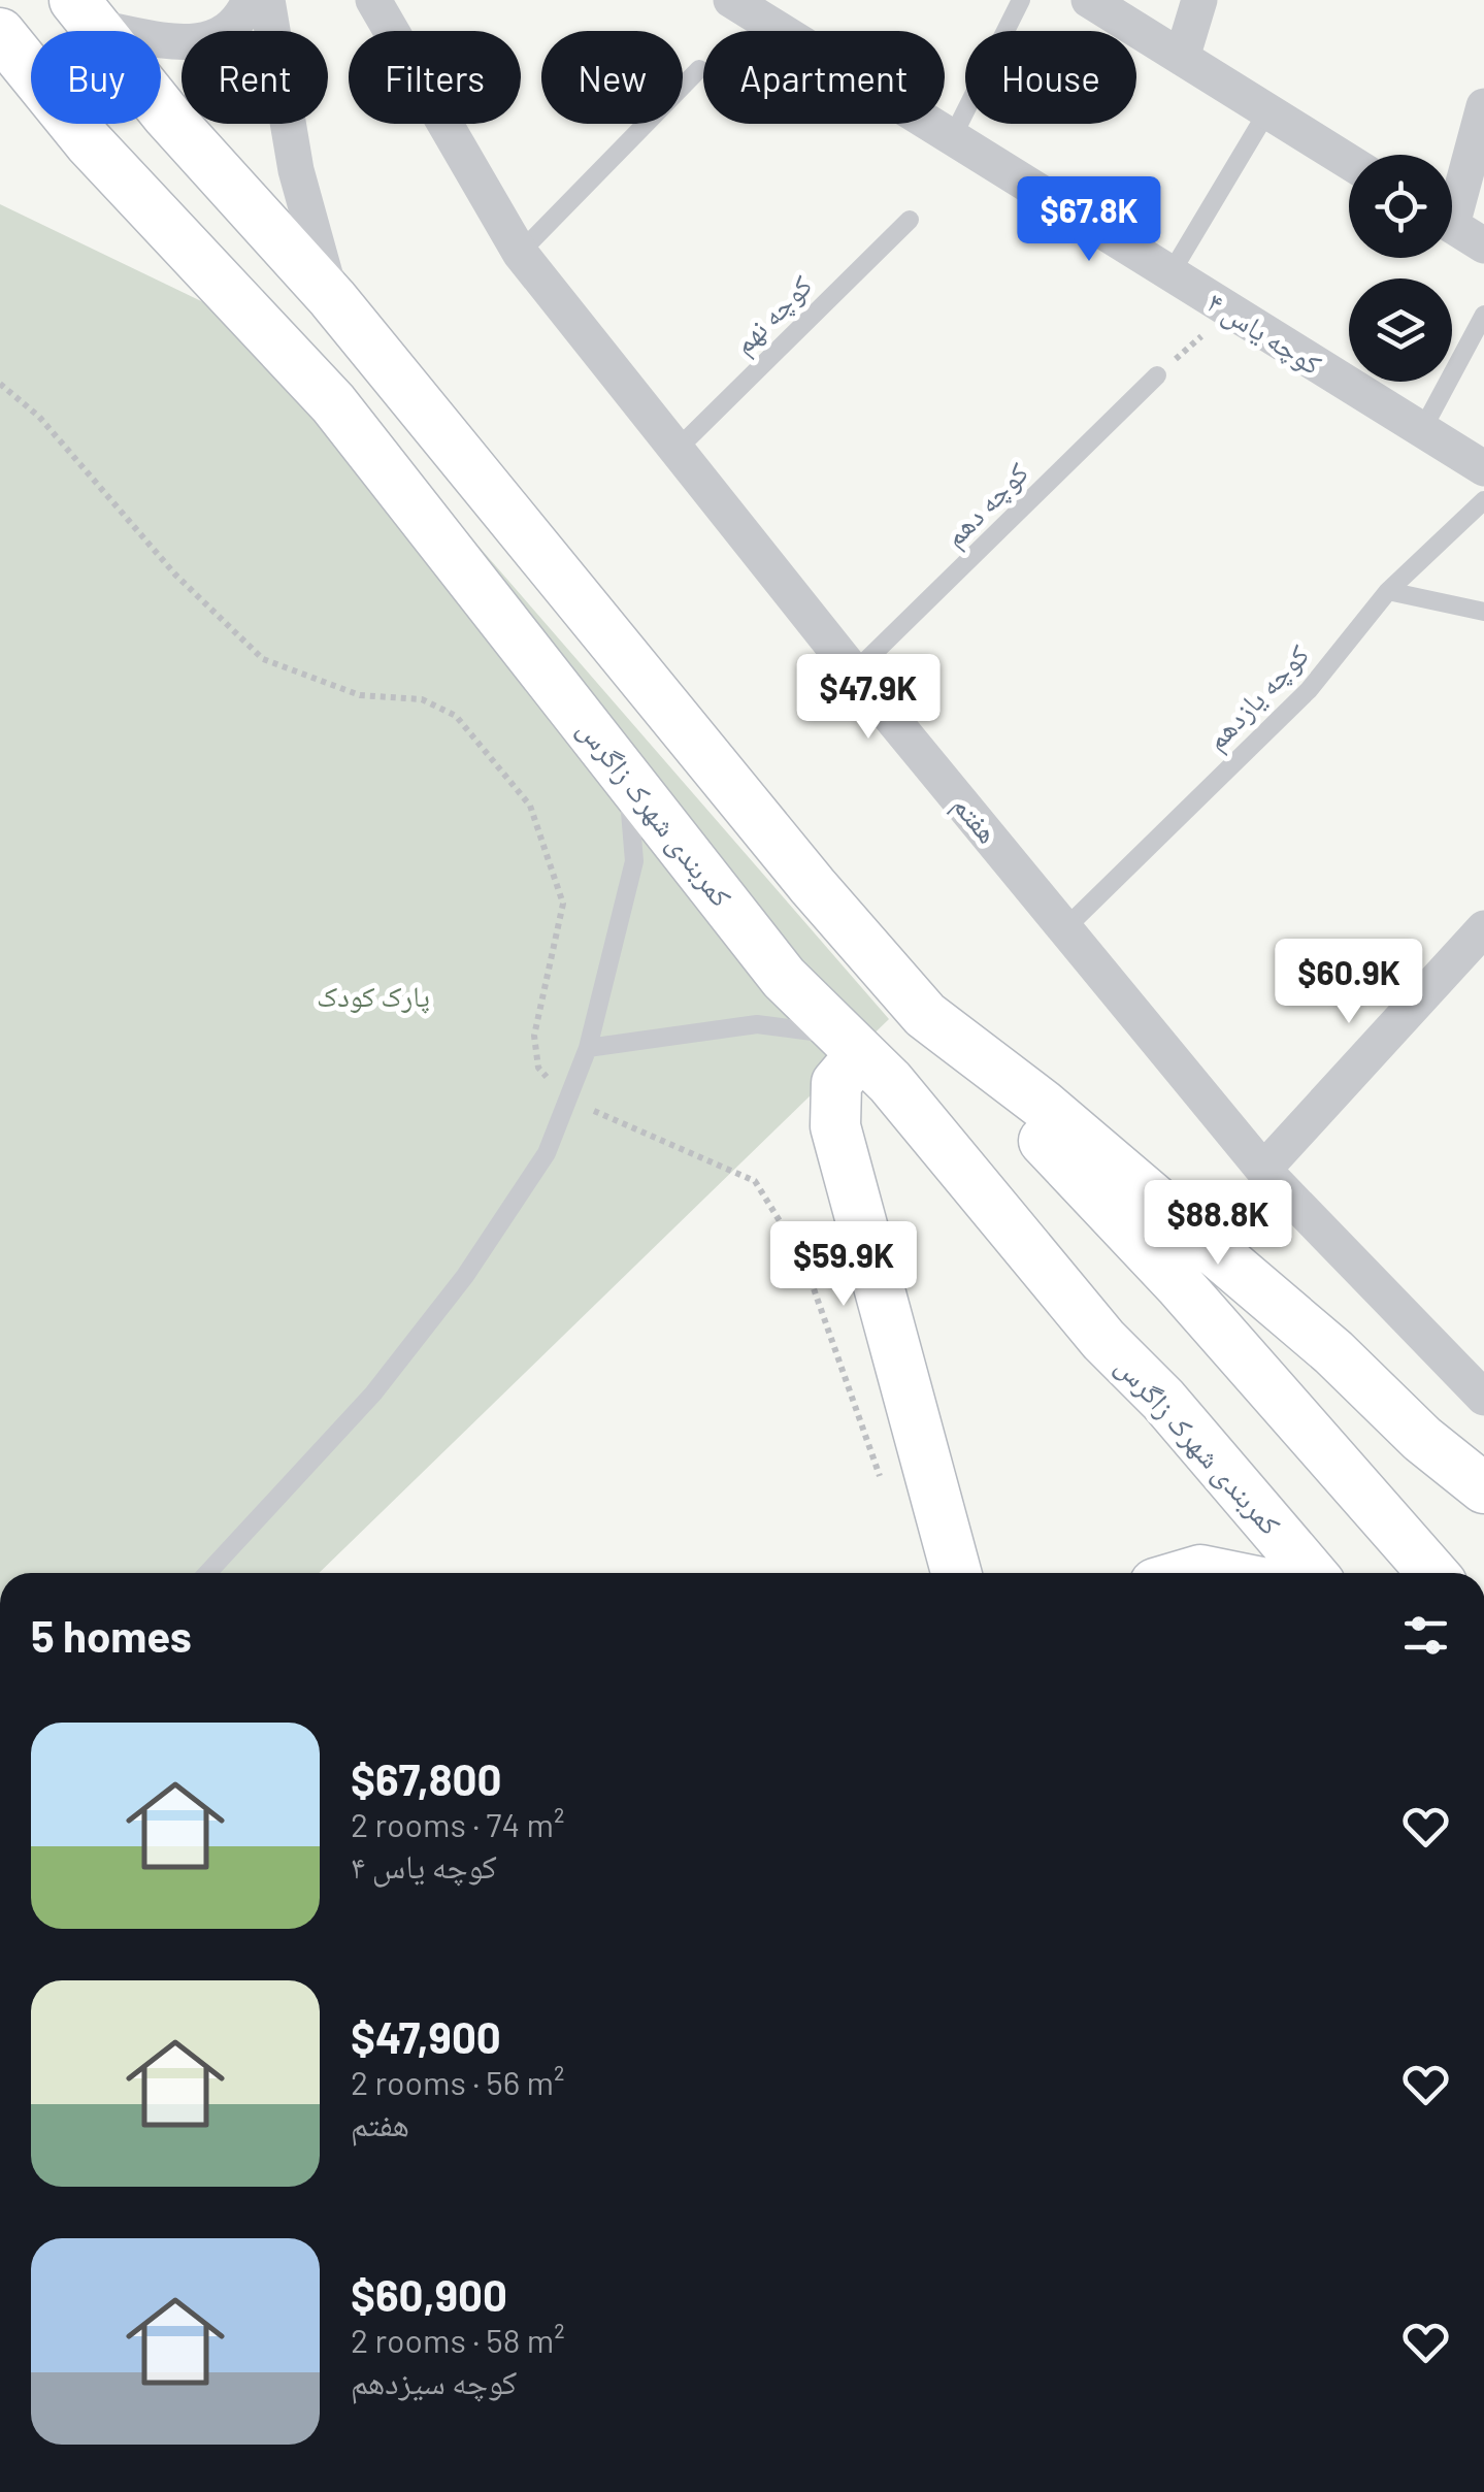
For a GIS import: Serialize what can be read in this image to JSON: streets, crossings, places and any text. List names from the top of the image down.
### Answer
{
  "streets": {
    "main road": ["کمربندی شهرک زاگرس"],
    "street": ["کوچه یاس ۴", "هفتم"],
    "lane": ["کوچه نهم", "کوچه دهم", "کوچه یازدهم"]
  },
  "crossings": [
    ["کوچه نهم", "هفتم"],
    ["کوچه دهم", "هفتم"],
    ["کوچه یازدهم", "هفتم"]
  ],
  "parks": ["پارک کودک"],
  "page": {
    "chip": [
      "Buy",
      "Rent",
      "Filters",
      "New",
      "Apartment",
      "House"
    ],
    "price": [
      "$67.8K",
      "$47.9K",
      "$60.9K",
      "$88.8K",
      "$59.9K"
    ],
    "heading": "5 homes",
    "list": [
      {
        "name": "$67,800",
        "note": "2 rooms · 74 m² · کوچه یاس ۴"
      },
      {
        "name": "$47,900",
        "note": "2 rooms · 56 m² · هفتم"
      },
      {
        "name": "$60,900",
        "note": "2 rooms · 58 m² · کوچه سیزدهم"
      }
    ]
  }
}
